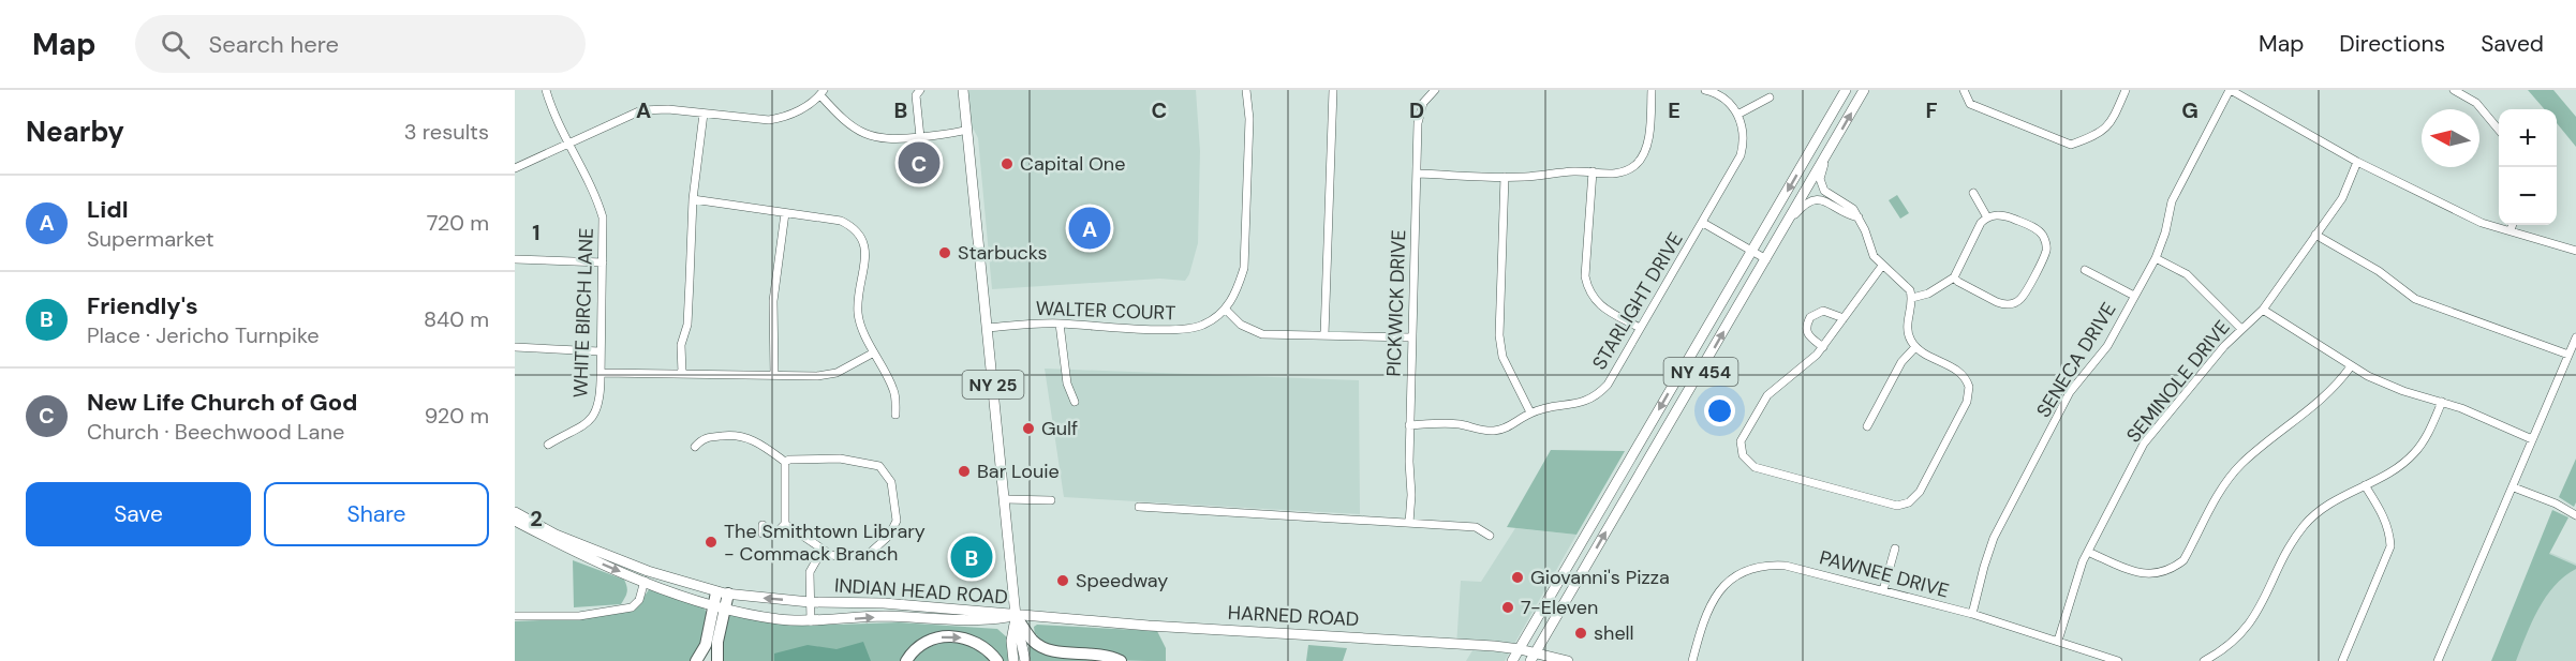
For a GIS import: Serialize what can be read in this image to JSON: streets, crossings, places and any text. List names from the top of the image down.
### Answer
{
  "streets": {
    "main road": [
      "NY 454",
      "NY 25",
      "INDIAN HEAD ROAD",
      "HARNED ROAD"
    ],
    "street": [
      "STARLIGHT DRIVE",
      "PICKWICK DRIVE",
      "WALTER COURT",
      "WHITE BIRCH LANE",
      "SENECA DRIVE",
      "SEMINOLE DRIVE",
      "PAWNEE DRIVE"
    ]
  },
  "crossings": [
    ["STARLIGHT DRIVE", "PICKWICK DRIVE"],
    ["WALTER COURT", "NY 25"],
    ["SENECA DRIVE", "PAWNEE DRIVE"],
    ["NY 454", "HARNED ROAD"],
    ["SEMINOLE DRIVE", "PAWNEE DRIVE"],
    ["NY 25", "INDIAN HEAD ROAD"],
    ["NY 25", "HARNED ROAD"],
    ["INDIAN HEAD ROAD", "HARNED ROAD"]
  ],
  "places": [
    "Capital One",
    "Starbucks",
    "Gulf",
    "Bar Louie",
    "The Smithtown Library - Commack Branch",
    "Giovanni's Pizza",
    "Speedway",
    "7-Eleven",
    "shell"
  ],
  "north": "left",
  "page": {
    "header": "Map",
    "search": "Search here",
    "nav": ["Map", "Directions", "Saved"],
    "heading": ["Nearby", "3 results"],
    "map_buttons": ["+", "−"],
    "pins": ["C", "A", "B"],
    "list": [
      {
        "mark": "A",
        "name": "Lidl",
        "note": "Supermarket",
        "value": "720 m"
      },
      {
        "mark": "B",
        "name": "Friendly's",
        "note": "Place · Jericho Turnpike",
        "value": "840 m"
      },
      {
        "mark": "C",
        "name": "New Life Church of God",
        "note": "Church · Beechwood Lane",
        "value": "920 m"
      }
    ],
    "buttons": ["Save", "Share"]
  },
  "grid": {
    "columns": [
      "A",
      "B",
      "C",
      "D",
      "E",
      "F",
      "G"
    ],
    "rows": ["1", "2"]
  }
}
